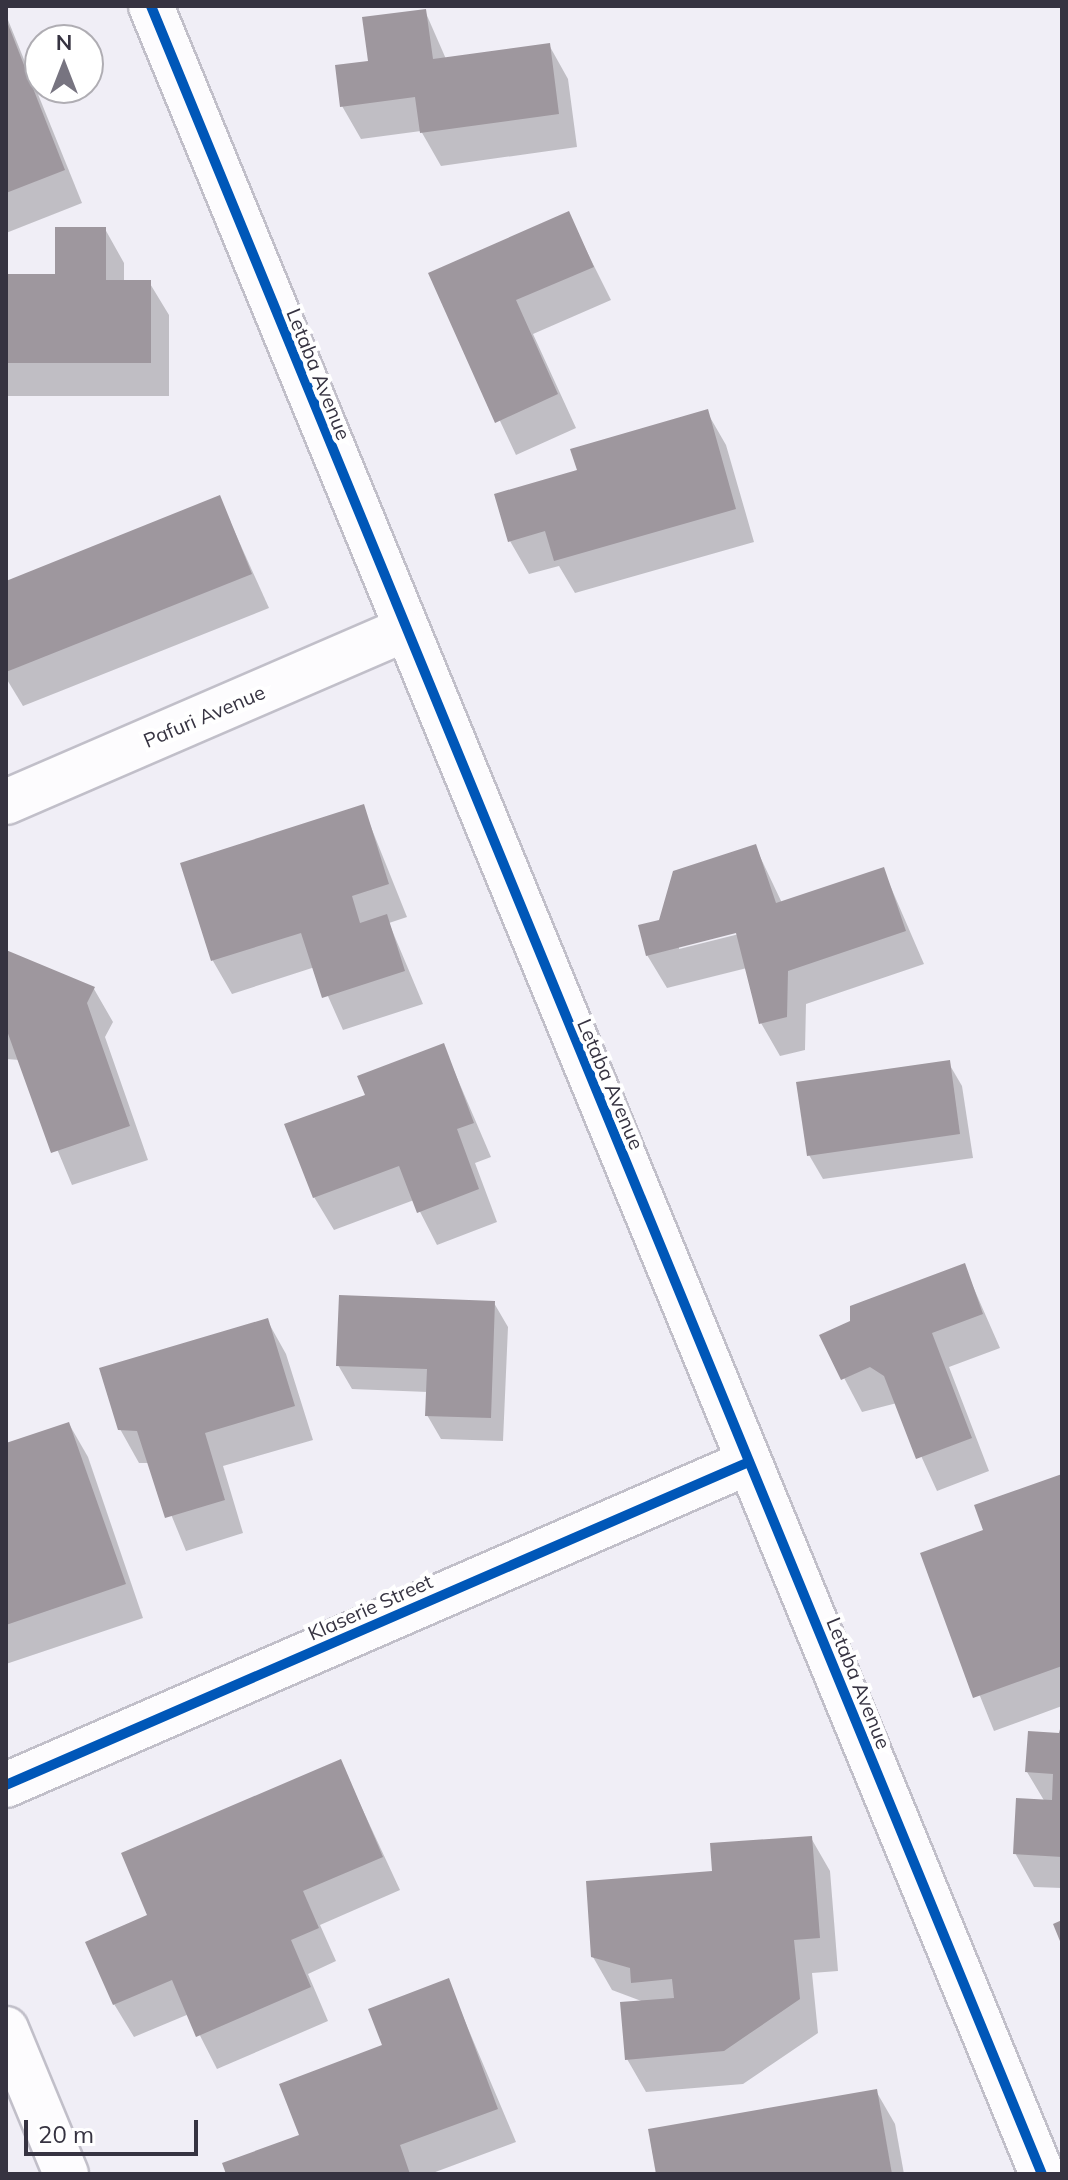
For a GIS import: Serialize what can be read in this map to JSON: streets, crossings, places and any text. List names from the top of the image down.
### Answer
{
  "streets": {
    "street": ["Letaba Avenue", "Pafuri Avenue", "Klaserie Street"]
  },
  "crossings": [
    ["Letaba Avenue", "Pafuri Avenue"],
    ["Letaba Avenue", "Klaserie Street"]
  ],
  "scale_bar": "20 m",
  "north": "top"
}
